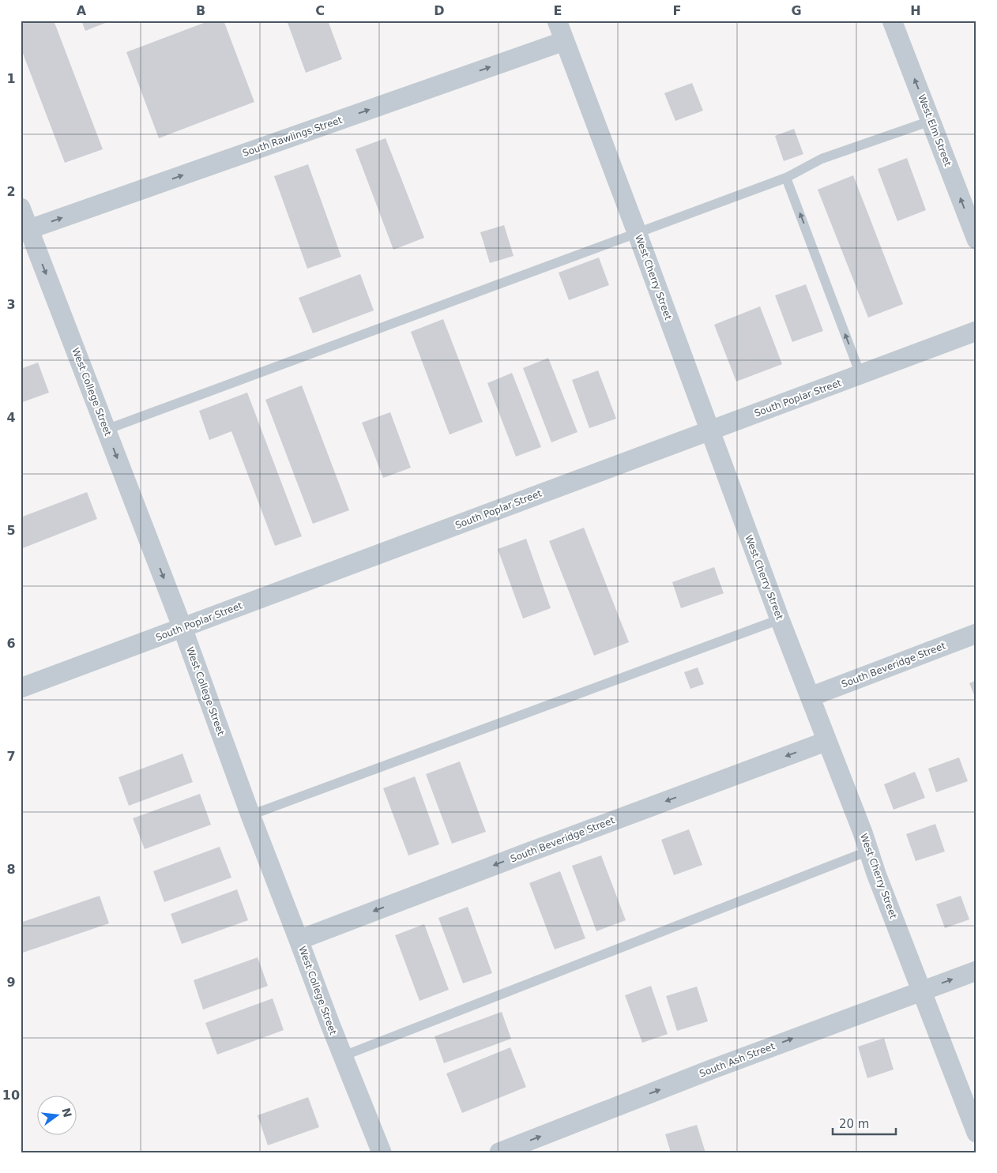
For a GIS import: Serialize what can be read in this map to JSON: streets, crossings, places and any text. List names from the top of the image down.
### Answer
{
  "streets": {
    "street": [
      "West Elm Street",
      "South Rawlings Street",
      "West Cherry Street",
      "West College Street",
      "South Poplar Street",
      "South Beveridge Street",
      "South Ash Street"
    ]
  },
  "crossings": [
    ["South Rawlings Street", "West Cherry Street"],
    ["South Rawlings Street", "West College Street"],
    ["West Cherry Street", "South Poplar Street"],
    ["West Cherry Street", "South Beveridge Street"],
    ["West Cherry Street", "South Ash Street"],
    ["West College Street", "South Poplar Street"],
    ["West College Street", "South Beveridge Street"]
  ],
  "one_way": [
    "West Elm Street",
    "South Rawlings Street",
    "West College Street",
    "South Beveridge Street",
    "South Ash Street"
  ],
  "scale_bar": "20 m",
  "north": "right",
  "grid": {
    "columns": [
      "A",
      "B",
      "C",
      "D",
      "E",
      "F",
      "G",
      "H"
    ],
    "rows": [
      "1",
      "2",
      "3",
      "4",
      "5",
      "6",
      "7",
      "8",
      "9",
      "10"
    ]
  }
}
